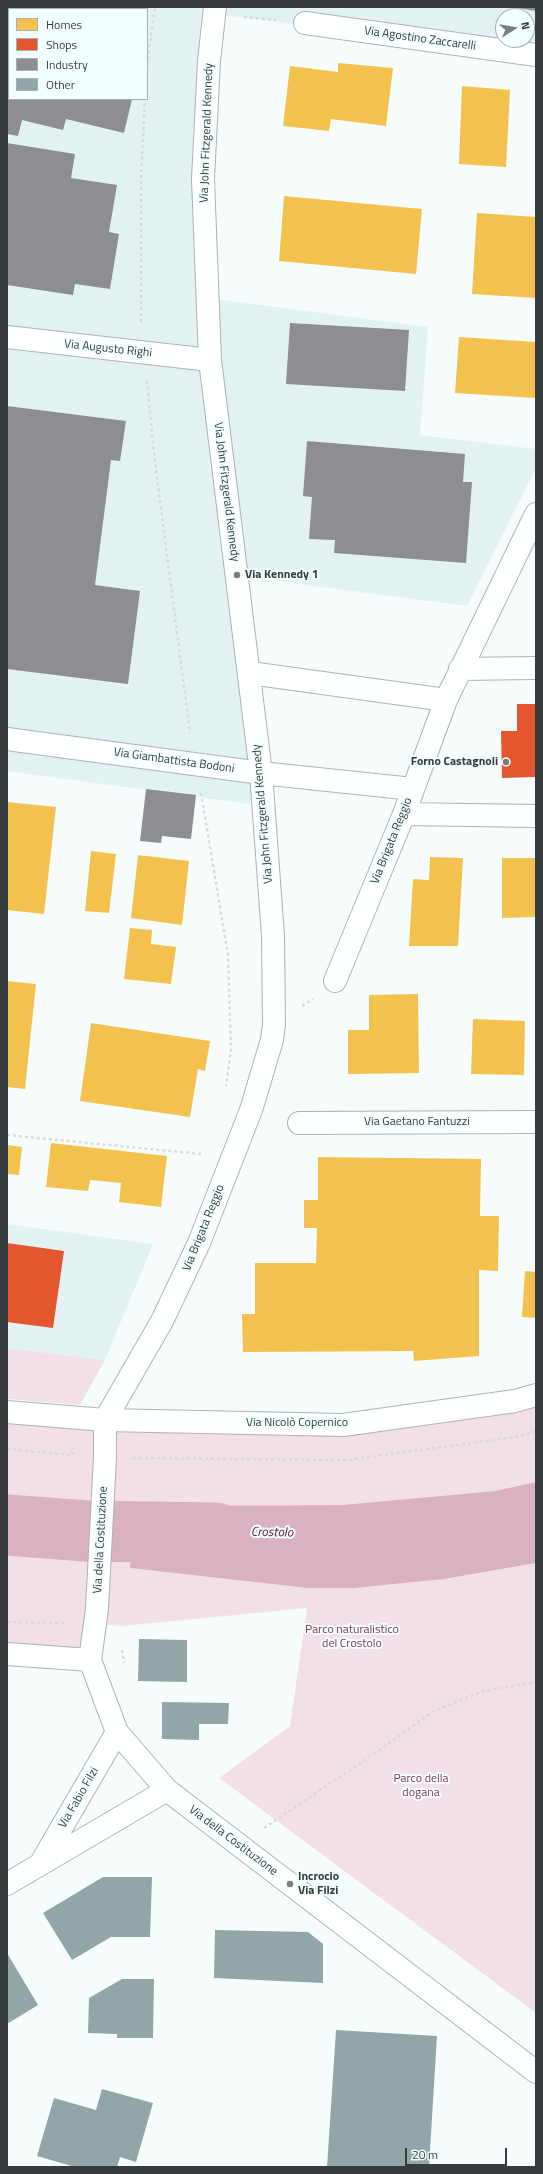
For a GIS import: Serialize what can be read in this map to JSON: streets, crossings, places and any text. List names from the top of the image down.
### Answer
{
  "streets": {
    "street": [
      "Via Agostino Zaccarelli",
      "Via John Fitzgerald Kennedy",
      "Via Augusto Righi",
      "Via Giambattista Bodoni",
      "Via Brigata Reggio",
      "Via Gaetano Fantuzzi",
      "Via Nicolò Copernico",
      "Via della Costituzione",
      "Via Fabio Filzi"
    ]
  },
  "crossings": [
    ["Via John Fitzgerald Kennedy", "Via Augusto Righi"],
    ["Via John Fitzgerald Kennedy", "Via Giambattista Bodoni"],
    ["Via John Fitzgerald Kennedy", "Via Brigata Reggio"],
    ["Via Giambattista Bodoni", "Via Brigata Reggio"],
    ["Via Brigata Reggio", "Via Nicolò Copernico"],
    ["Via Brigata Reggio", "Via della Costituzione"],
    ["Via Nicolò Copernico", "Via della Costituzione"],
    ["Via della Costituzione", "Via Fabio Filzi"]
  ],
  "water": ["Crostolo"],
  "parks": ["Parco naturalistico del Crostolo", "Parco della dogana"],
  "places": ["Via Kennedy 1", "Forno Castagnoli", "Incrocio Via Filzi"],
  "legend": [
    "Homes",
    "Shops",
    "Industry",
    "Other"
  ],
  "scale_bar": "20 m",
  "north": "right"
}
